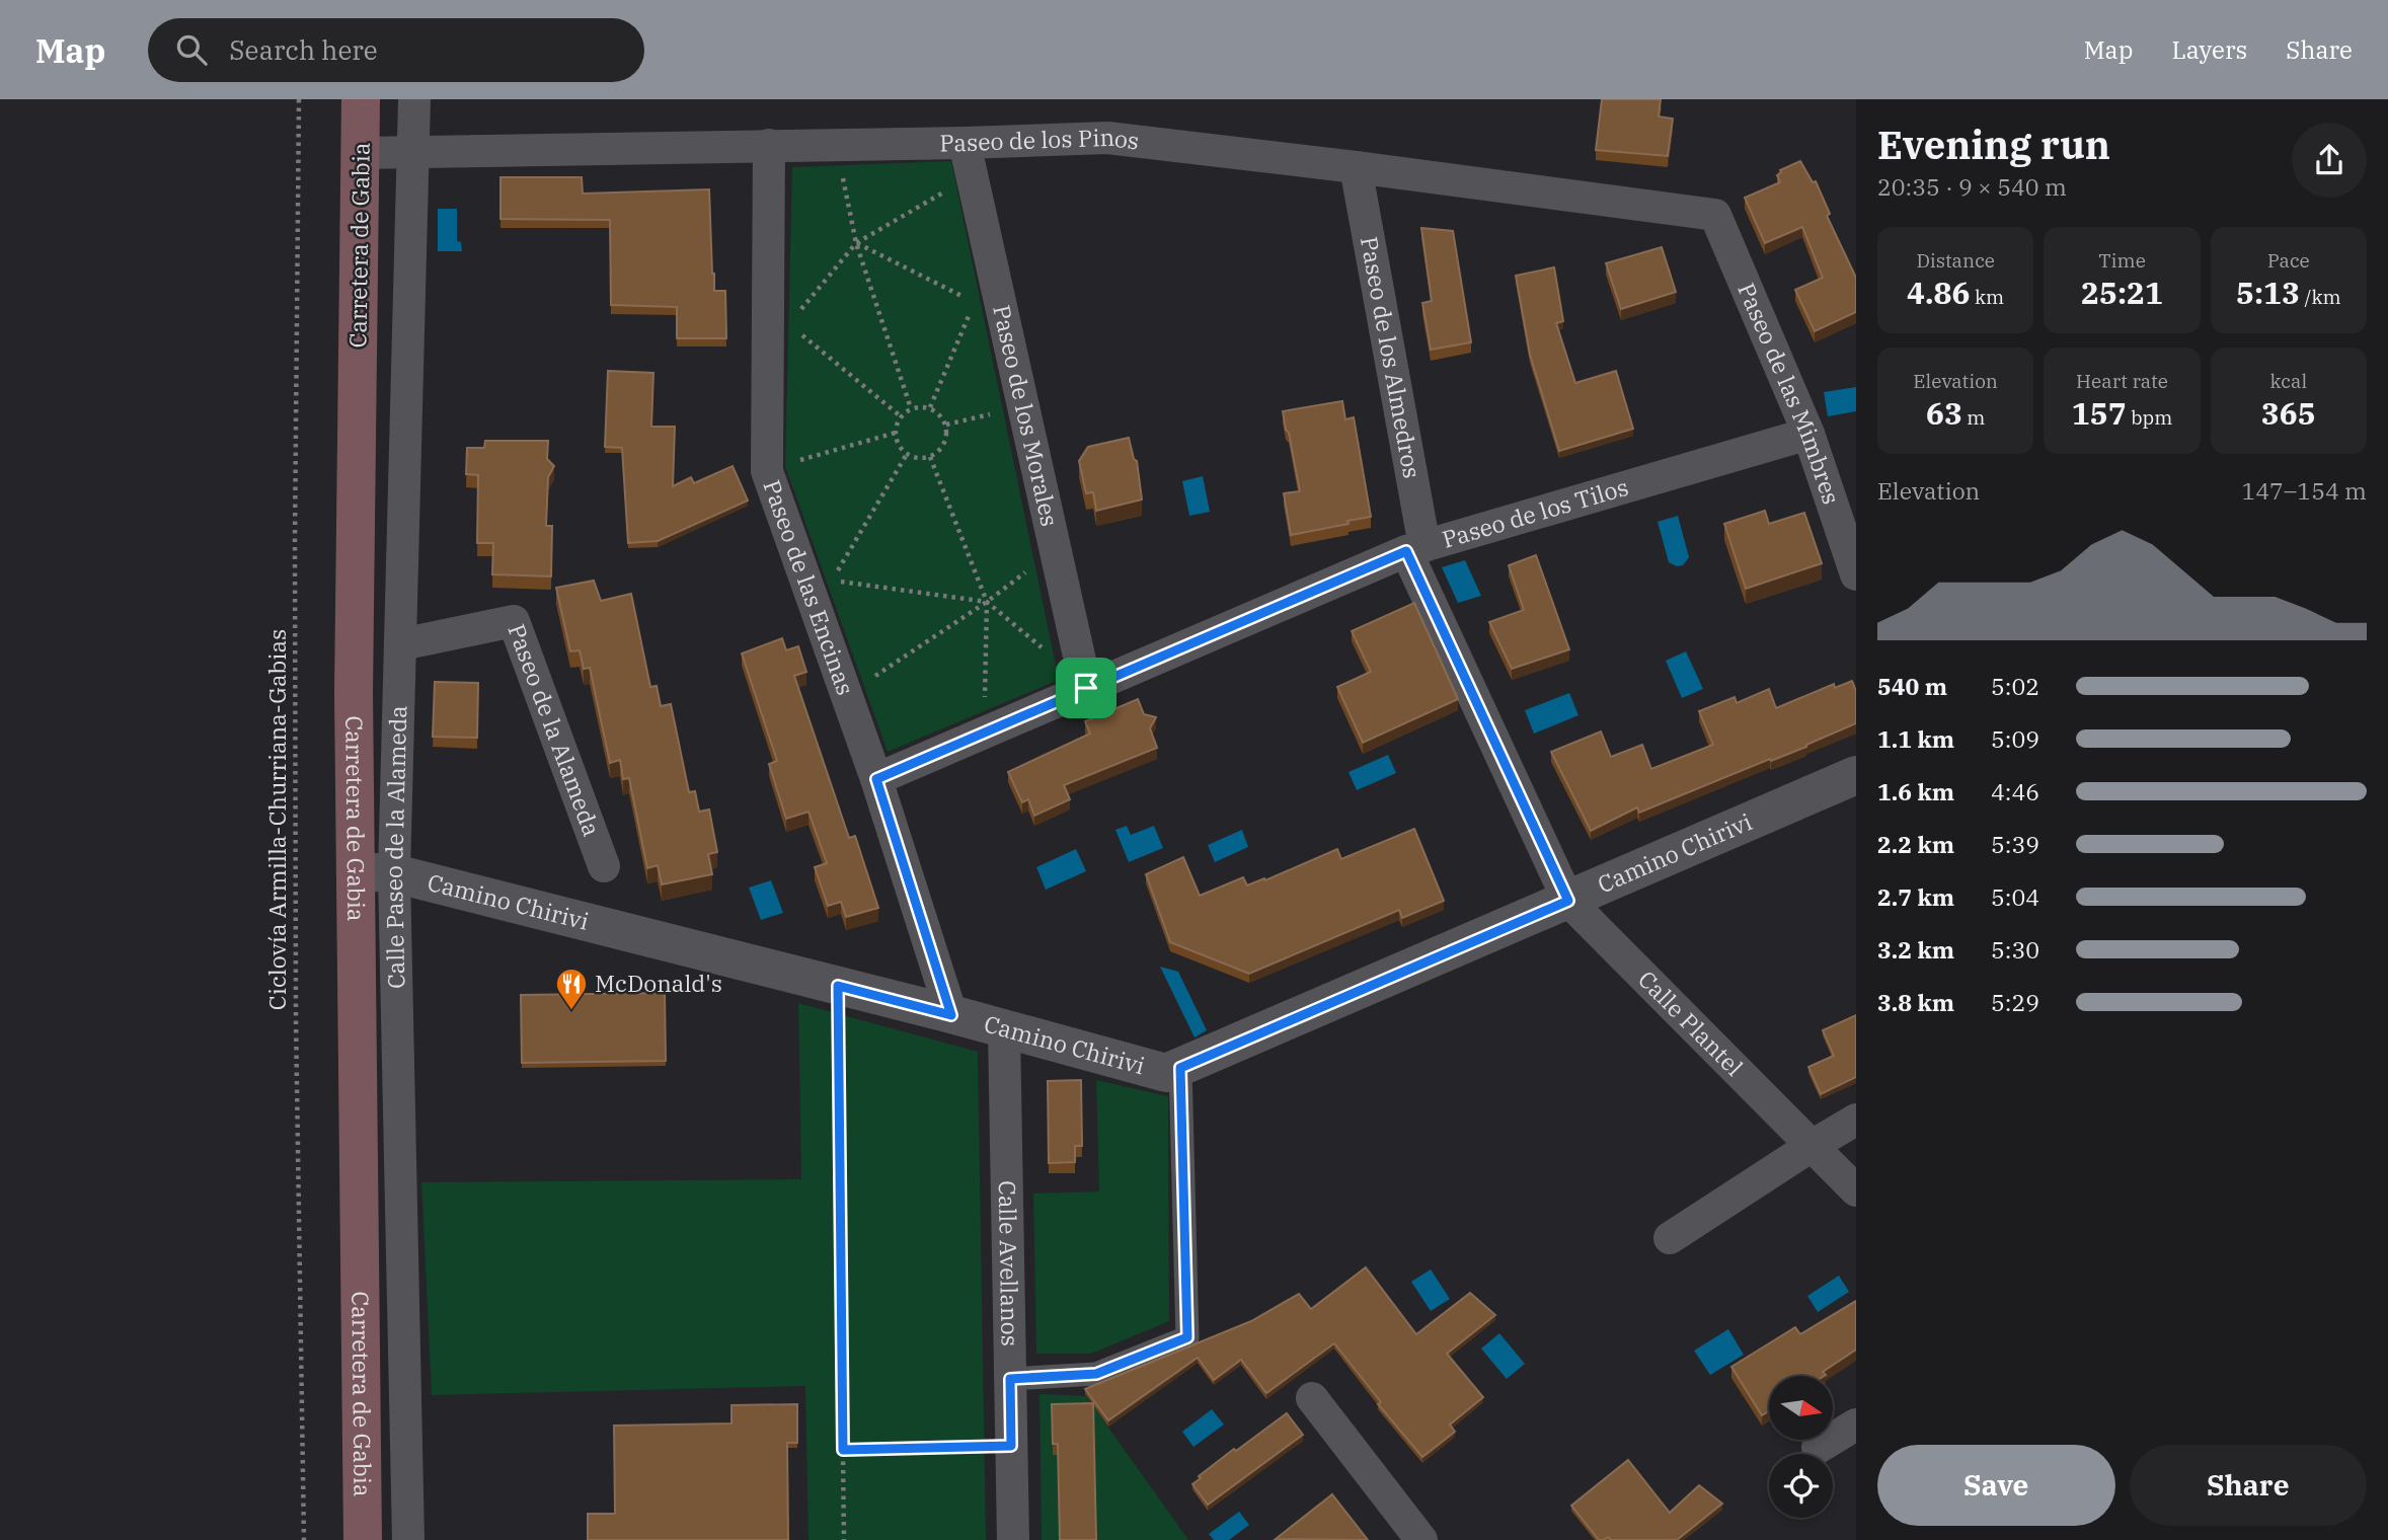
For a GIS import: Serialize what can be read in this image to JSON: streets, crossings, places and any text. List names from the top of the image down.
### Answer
{
  "streets": {
    "main road": ["Carretera de Gabia"],
    "street": [
      "Paseo de los Pinos",
      "Paseo de los Almedros",
      "Paseo de las Mimbres",
      "Paseo de los Morales",
      "Paseo de los Tilos",
      "Paseo de las Encinas",
      "Paseo de la Alameda",
      "Calle Paseo de la Alameda",
      "Camino Chirivi",
      "Calle Plantel",
      "Calle Avellanos"
    ],
    "path": ["Ciclovía Armilla-Churriana-Gabias"]
  },
  "crossings": [
    ["Paseo de los Pinos", "Carretera de Gabia"],
    ["Paseo de los Pinos", "Paseo de los Almedros"],
    ["Paseo de los Pinos", "Paseo de las Mimbres"],
    ["Paseo de los Pinos", "Paseo de los Morales"],
    ["Paseo de los Pinos", "Paseo de las Encinas"],
    ["Paseo de los Pinos", "Calle Paseo de la Alameda"],
    ["Carretera de Gabia", "Camino Chirivi"],
    ["Paseo de los Almedros", "Paseo de los Tilos"],
    ["Paseo de los Almedros", "Camino Chirivi"],
    ["Paseo de los Almedros", "Calle Plantel"],
    ["Paseo de las Mimbres", "Paseo de los Tilos"],
    ["Paseo de los Morales", "Paseo de los Tilos"],
    ["Paseo de los Tilos", "Paseo de las Encinas"],
    ["Paseo de las Encinas", "Camino Chirivi"],
    ["Paseo de la Alameda", "Calle Paseo de la Alameda"],
    ["Calle Paseo de la Alameda", "Camino Chirivi"],
    ["Camino Chirivi", "Calle Plantel"],
    ["Camino Chirivi", "Calle Avellanos"]
  ],
  "places": {
    "restaurant": ["McDonald's"]
  },
  "north": "right",
  "page": {
    "header": "Map",
    "search": "Search here",
    "nav": ["Map", "Layers", "Share"],
    "heading": ["Evening run", "20:35 · 9 × 540 m"],
    "stats": [
      ["Distance", "4.86 km"],
      ["Time", "25:21"],
      ["Pace", "5:13 /km"],
      ["Elevation", "63 m"],
      ["Heart rate", "157 bpm"],
      ["kcal", "365"]
    ],
    "chart": ["Elevation", "147–154 m"],
    "list": [
      {
        "name": "540 m",
        "note": "5:02"
      },
      {
        "name": "1.1 km",
        "note": "5:09"
      },
      {
        "name": "1.6 km",
        "note": "4:46"
      },
      {
        "name": "2.2 km",
        "note": "5:39"
      },
      {
        "name": "2.7 km",
        "note": "5:04"
      },
      {
        "name": "3.2 km",
        "note": "5:30"
      },
      {
        "name": "3.8 km",
        "note": "5:29"
      }
    ],
    "buttons": ["Save", "Share"]
  }
}
